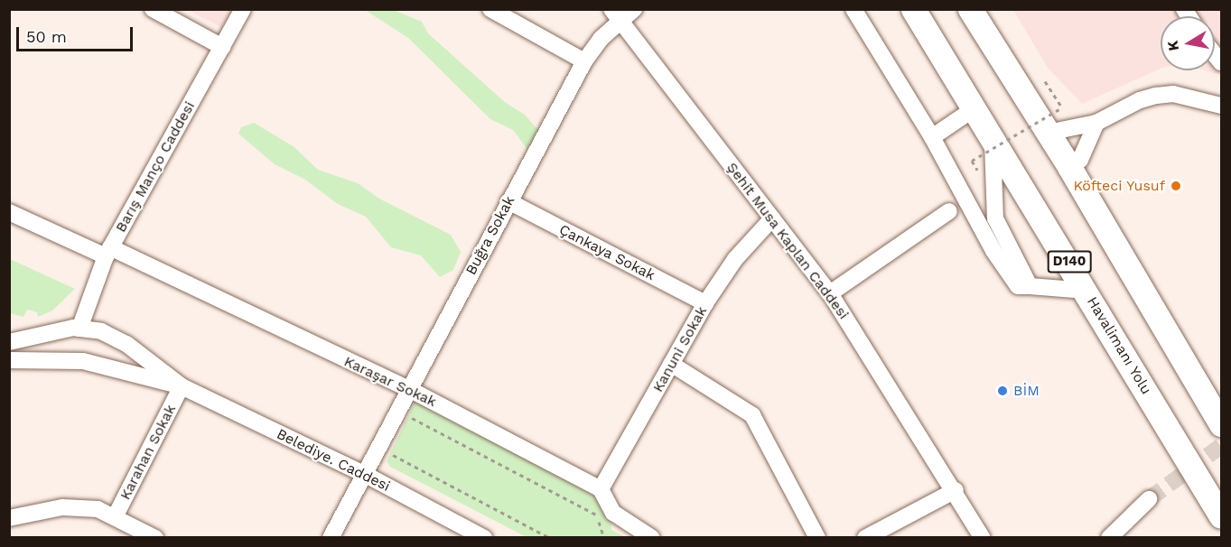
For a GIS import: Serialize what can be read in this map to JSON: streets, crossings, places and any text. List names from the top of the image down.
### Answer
{
  "streets": {
    "highway": ["D140", "Havalimanı Yolu"],
    "street": [
      "Barış Manço Caddesi",
      "Buğra Sokak",
      "Şehit Musa Kaplan Caddesi",
      "Çankaya Sokak",
      "Kanuni Sokak",
      "Karaşar Sokak",
      "Karahan Sokak",
      "Belediye. Caddesi"
    ]
  },
  "crossings": [
    ["Barış Manço Caddesi", "Karaşar Sokak"],
    ["Buğra Sokak", "Şehit Musa Kaplan Caddesi"],
    ["Buğra Sokak", "Çankaya Sokak"],
    ["Buğra Sokak", "Karaşar Sokak"],
    ["Buğra Sokak", "Belediye. Caddesi"],
    ["Şehit Musa Kaplan Caddesi", "Kanuni Sokak"],
    ["Çankaya Sokak", "Kanuni Sokak"],
    ["Kanuni Sokak", "Karaşar Sokak"],
    ["Karahan Sokak", "Belediye. Caddesi"]
  ],
  "places": ["Köfteci Yusuf", "BİM"],
  "scale_bar": "50 m",
  "north": "left"
}
